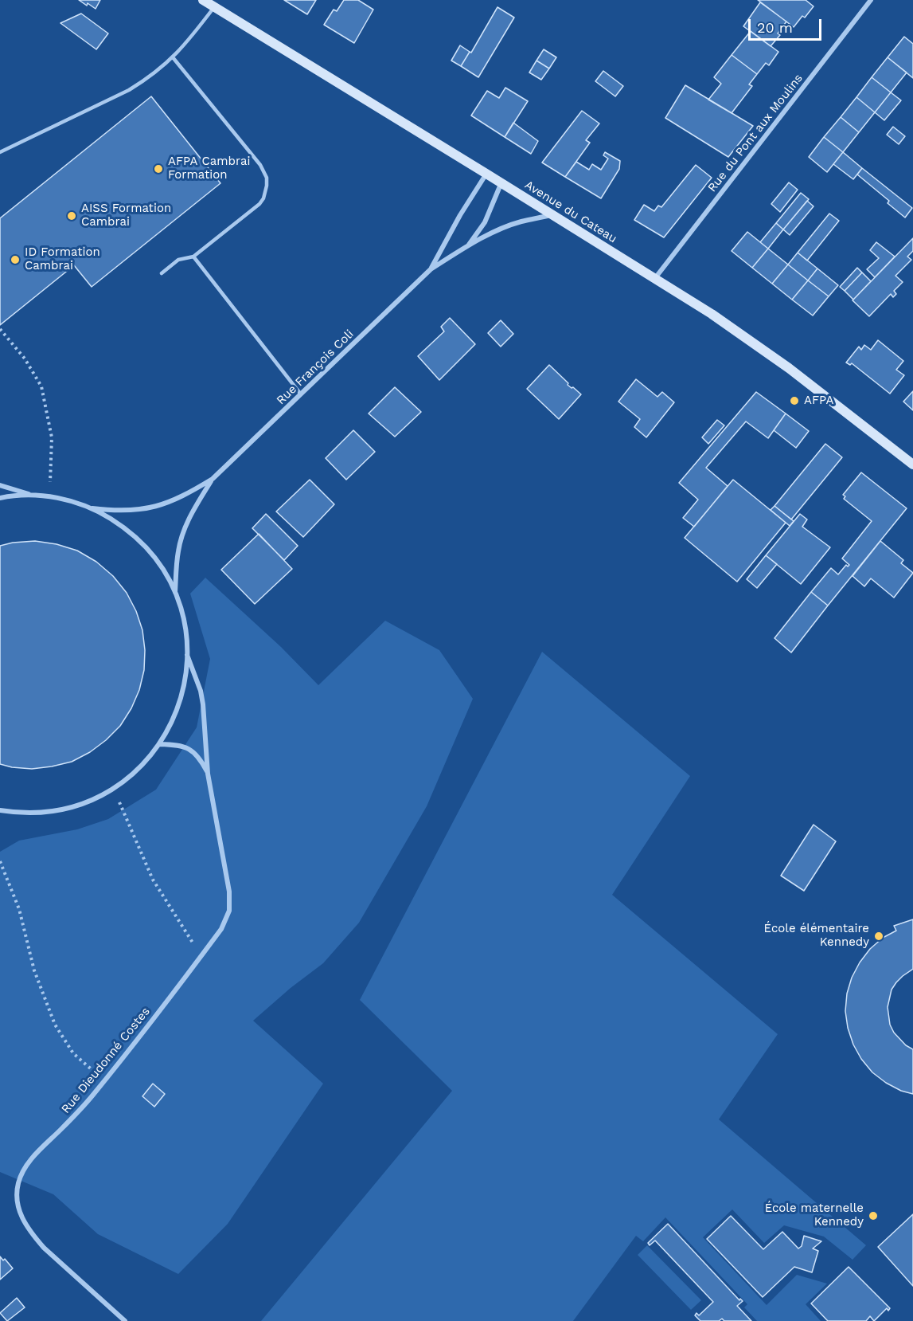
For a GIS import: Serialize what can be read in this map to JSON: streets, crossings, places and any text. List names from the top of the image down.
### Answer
{
  "streets": {
    "main road": ["Avenue du Cateau"],
    "street": ["Rue du Pont aux Moulins", "Rue François Coli", "Rue Dieudonné Costes"]
  },
  "crossings": [
    ["Rue du Pont aux Moulins", "Avenue du Cateau"],
    ["Avenue du Cateau", "Rue François Coli"]
  ],
  "places": [
    "AFPA Cambrai Formation",
    "AISS Formation Cambrai",
    "ID Formation Cambrai",
    "AFPA",
    "École élémentaire Kennedy",
    "École maternelle Kennedy"
  ],
  "scale_bar": "20 m"
}
